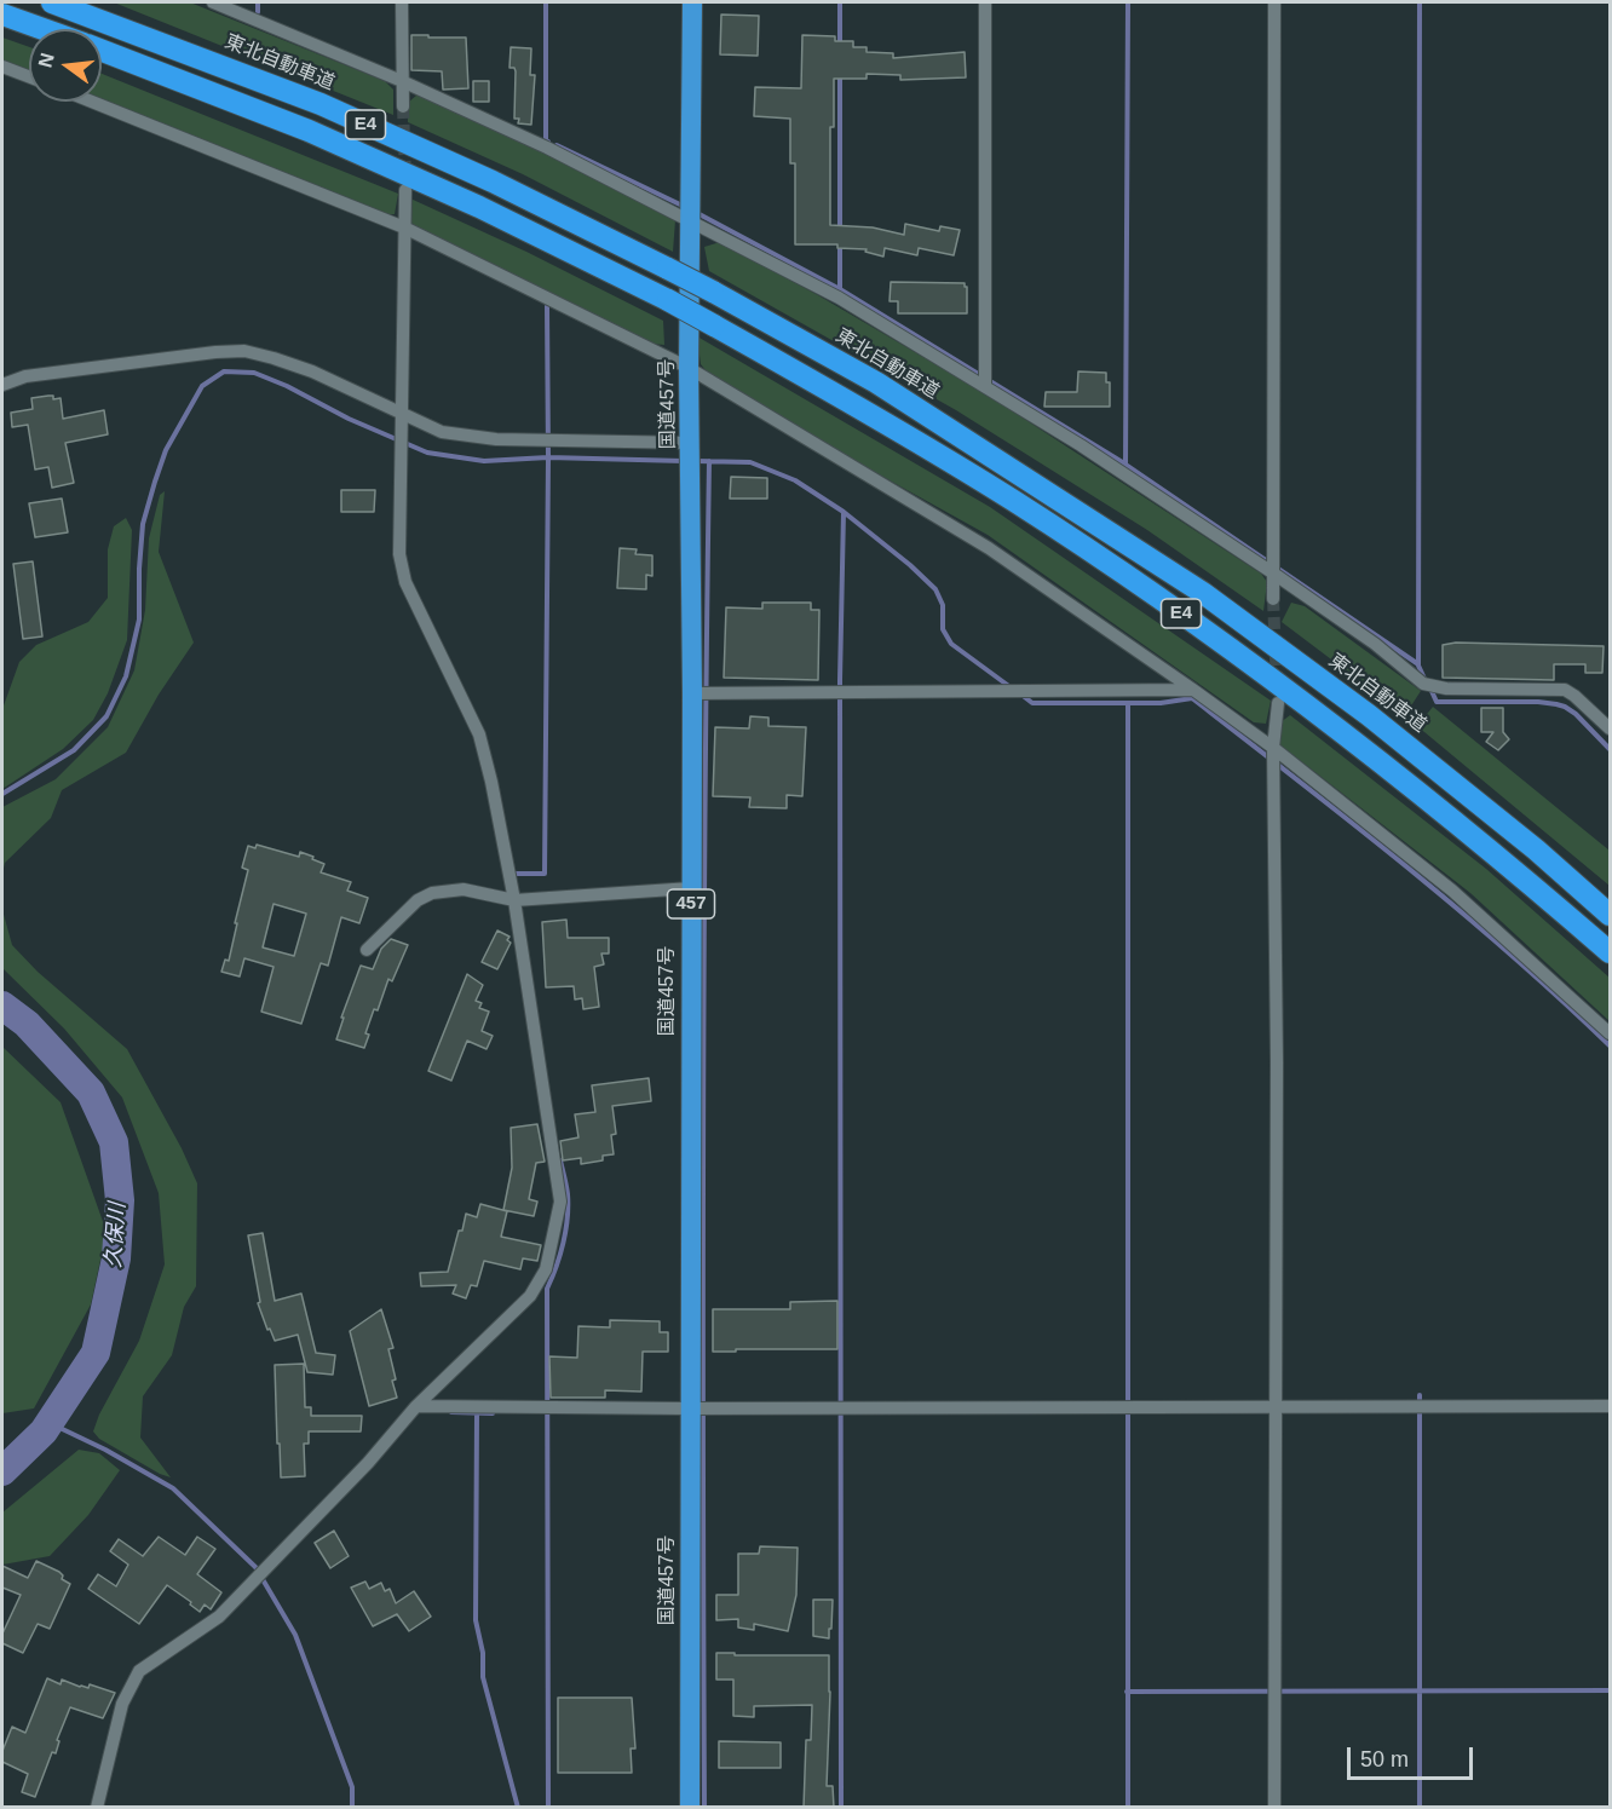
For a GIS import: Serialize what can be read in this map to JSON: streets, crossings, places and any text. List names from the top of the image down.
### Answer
{
  "streets": {
    "highway": [
      "東北自動車道",
      "E4",
      "国道457号",
      "457"
    ]
  },
  "water": ["久保川"],
  "scale_bar": "50 m",
  "north": "left"
}
